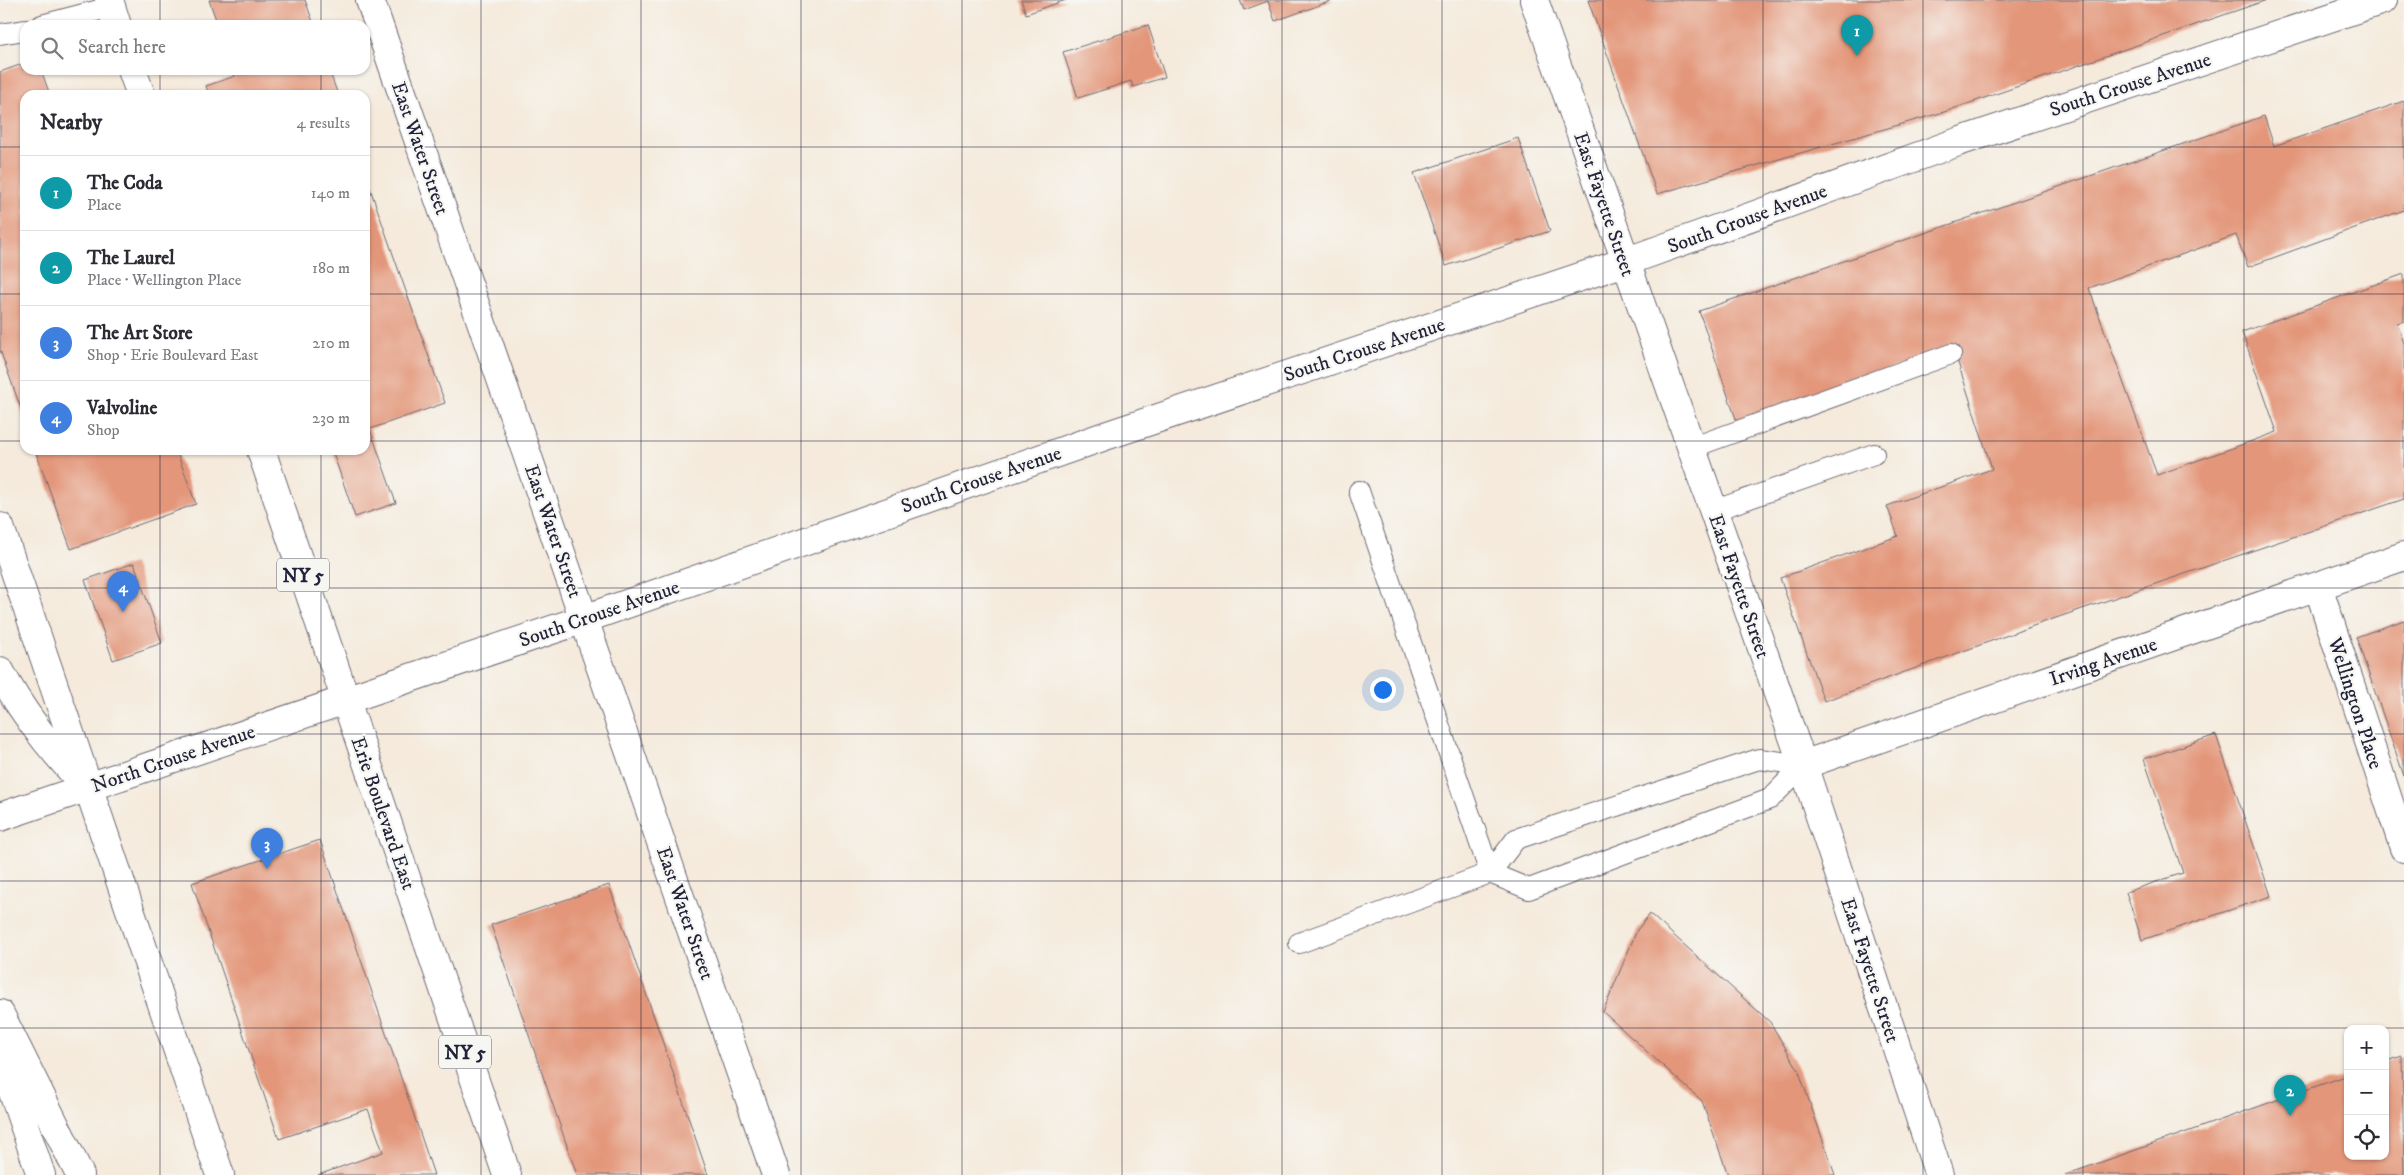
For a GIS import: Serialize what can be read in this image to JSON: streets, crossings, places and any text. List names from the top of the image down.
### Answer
{
  "streets": {
    "main road": [
      "South Crouse Avenue",
      "East Water Street",
      "East Fayette Street",
      "NY 5",
      "Irving Avenue",
      "Wellington Place",
      "North Crouse Avenue",
      "Erie Boulevard East"
    ]
  },
  "crossings": [
    ["South Crouse Avenue", "East Water Street"],
    ["South Crouse Avenue", "East Fayette Street"],
    ["South Crouse Avenue", "North Crouse Avenue"],
    ["South Crouse Avenue", "Erie Boulevard East"],
    ["East Fayette Street", "Irving Avenue"],
    ["Irving Avenue", "Wellington Place"],
    ["North Crouse Avenue", "Erie Boulevard East"]
  ],
  "page": {
    "pins": [
      "1",
      "4",
      "3",
      "2"
    ],
    "search": "Search here",
    "heading": ["Nearby", "4 results"],
    "list": [
      {
        "mark": "1",
        "name": "The Coda",
        "note": "Place",
        "value": "140 m"
      },
      {
        "mark": "2",
        "name": "The Laurel",
        "note": "Place · Wellington Place",
        "value": "180 m"
      },
      {
        "mark": "3",
        "name": "The Art Store",
        "note": "Shop · Erie Boulevard East",
        "value": "210 m"
      },
      {
        "mark": "4",
        "name": "Valvoline",
        "note": "Shop",
        "value": "230 m"
      }
    ],
    "map_buttons": ["+", "−"]
  }
}
